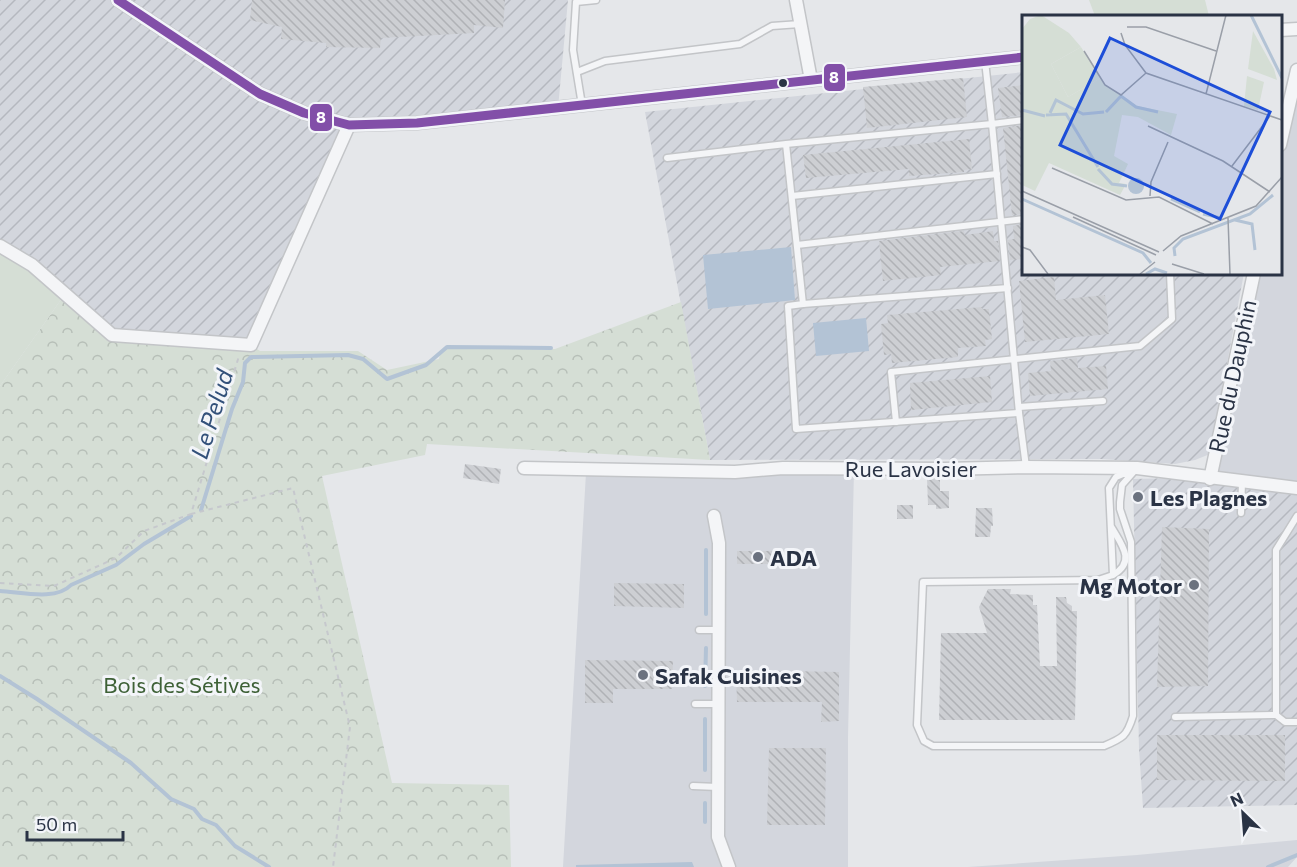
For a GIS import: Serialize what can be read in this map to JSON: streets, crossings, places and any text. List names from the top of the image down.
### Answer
{
  "streets": {
    "street": ["Rue du Dauphin", "Rue Lavoisier"]
  },
  "crossings": [
    ["Rue du Dauphin", "Rue Lavoisier"]
  ],
  "water": ["Le Pelud"],
  "parks": ["Bois des Sétives"],
  "places": [
    "Les Plagnes",
    "ADA",
    "Mg Motor",
    "Safak Cuisines"
  ],
  "lines": ["transit line 8"],
  "scale_bar": "50 m",
  "north": "top left"
}
